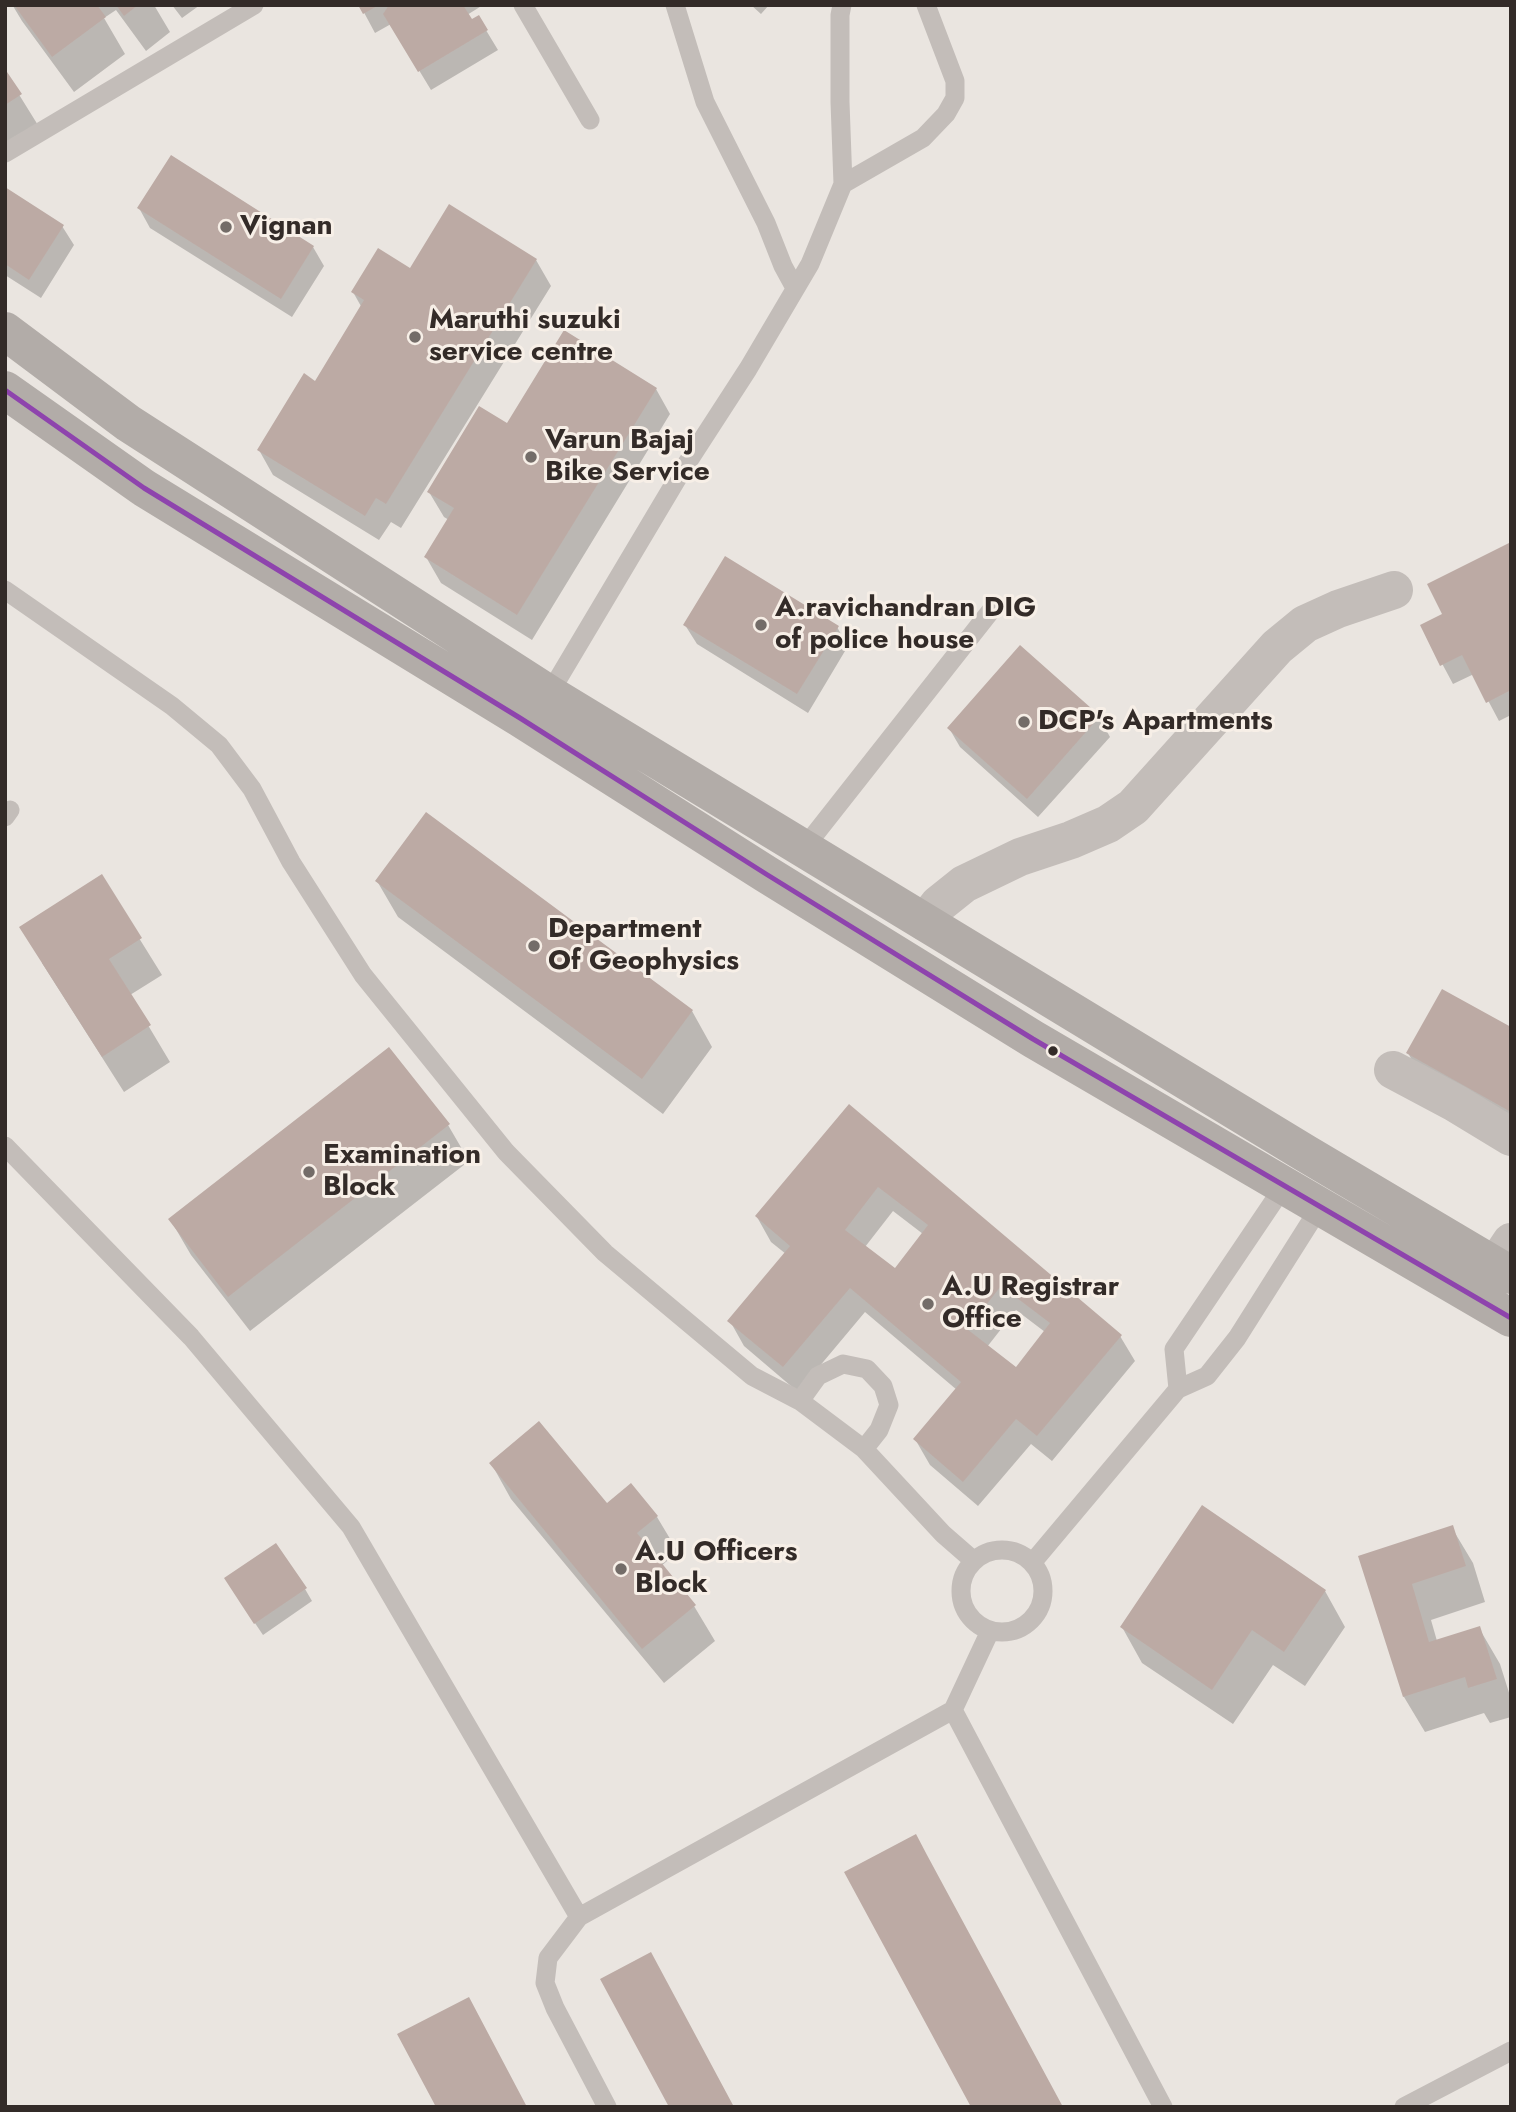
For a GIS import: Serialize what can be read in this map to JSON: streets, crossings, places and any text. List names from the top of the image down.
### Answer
{
  "places": [
    "Vignan",
    "Maruthi suzuki service centre",
    "Varun Bajaj Bike Service",
    "A.ravichandran DIG of police house",
    "DCP's Apartments",
    "Department Of Geophysics",
    "Examination Block",
    "A.U Registrar Office",
    "A.U Officers Block"
  ]
}
